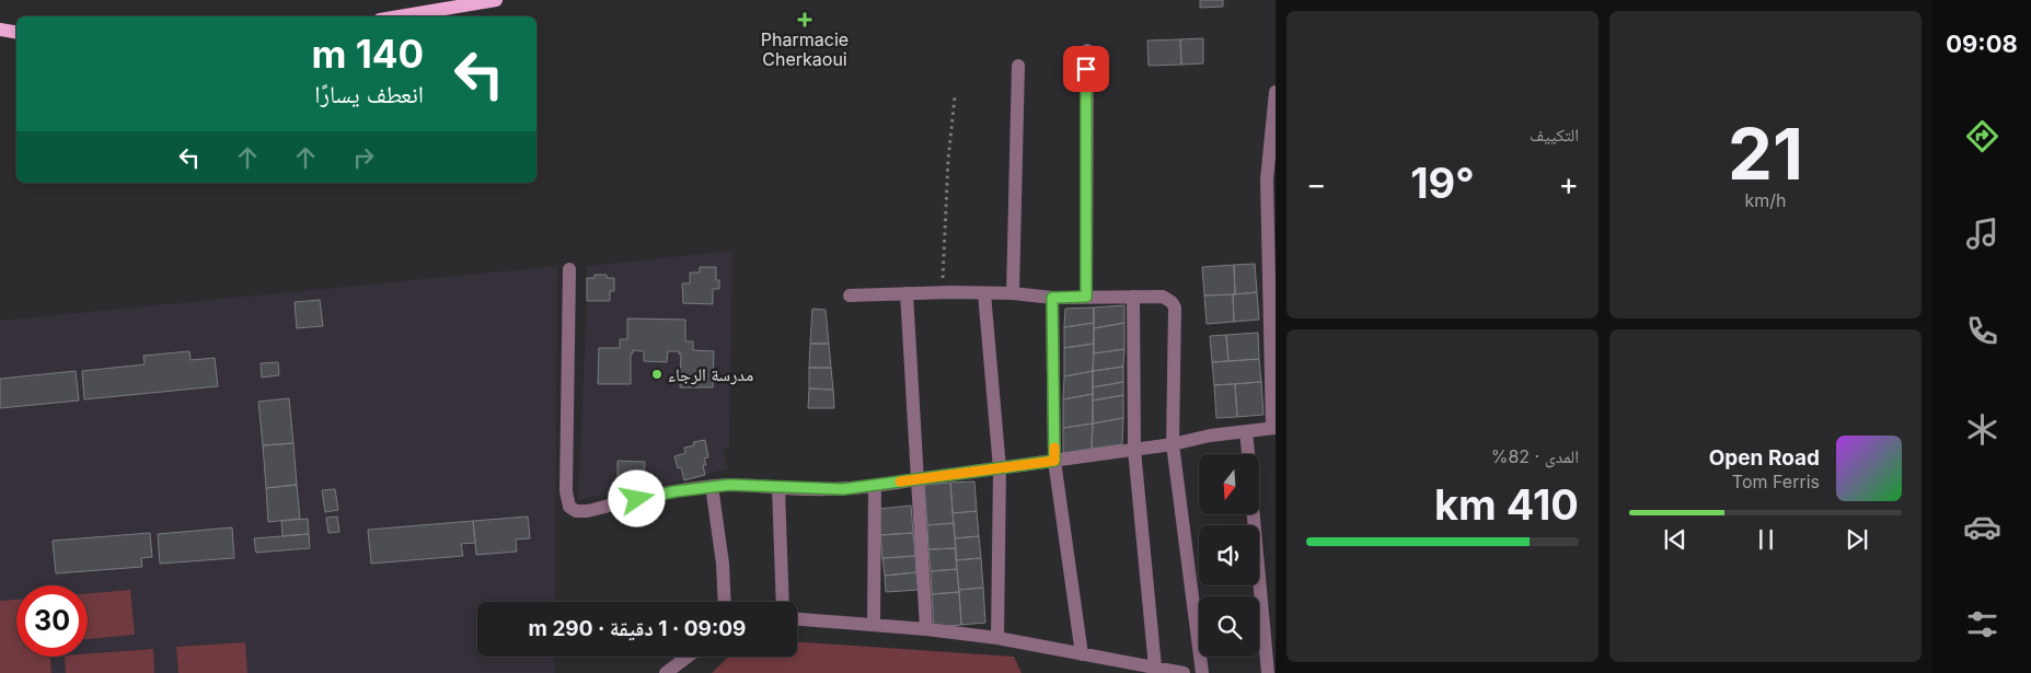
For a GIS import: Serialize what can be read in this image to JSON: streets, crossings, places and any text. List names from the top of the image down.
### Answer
{
  "places": {
    "health": ["Pharmacie Cherkaoui"],
    "other": ["مدرسة الرجاء"]
  },
  "north": "bottom",
  "page": {
    "tabs": "09:08",
    "tile": [
      ["21", "km/h"],
      "التكييف",
      ["المدى · 82%", "410 km"]
    ],
    "turn": ["140 m", "انعطف يسارًا"],
    "heat": ["−", "19°", "+"],
    "song": ["Open Road", "Tom Ferris"],
    "limit": "30",
    "trip": "09:09 · 1 دقيقة · 290 m"
  }
}
